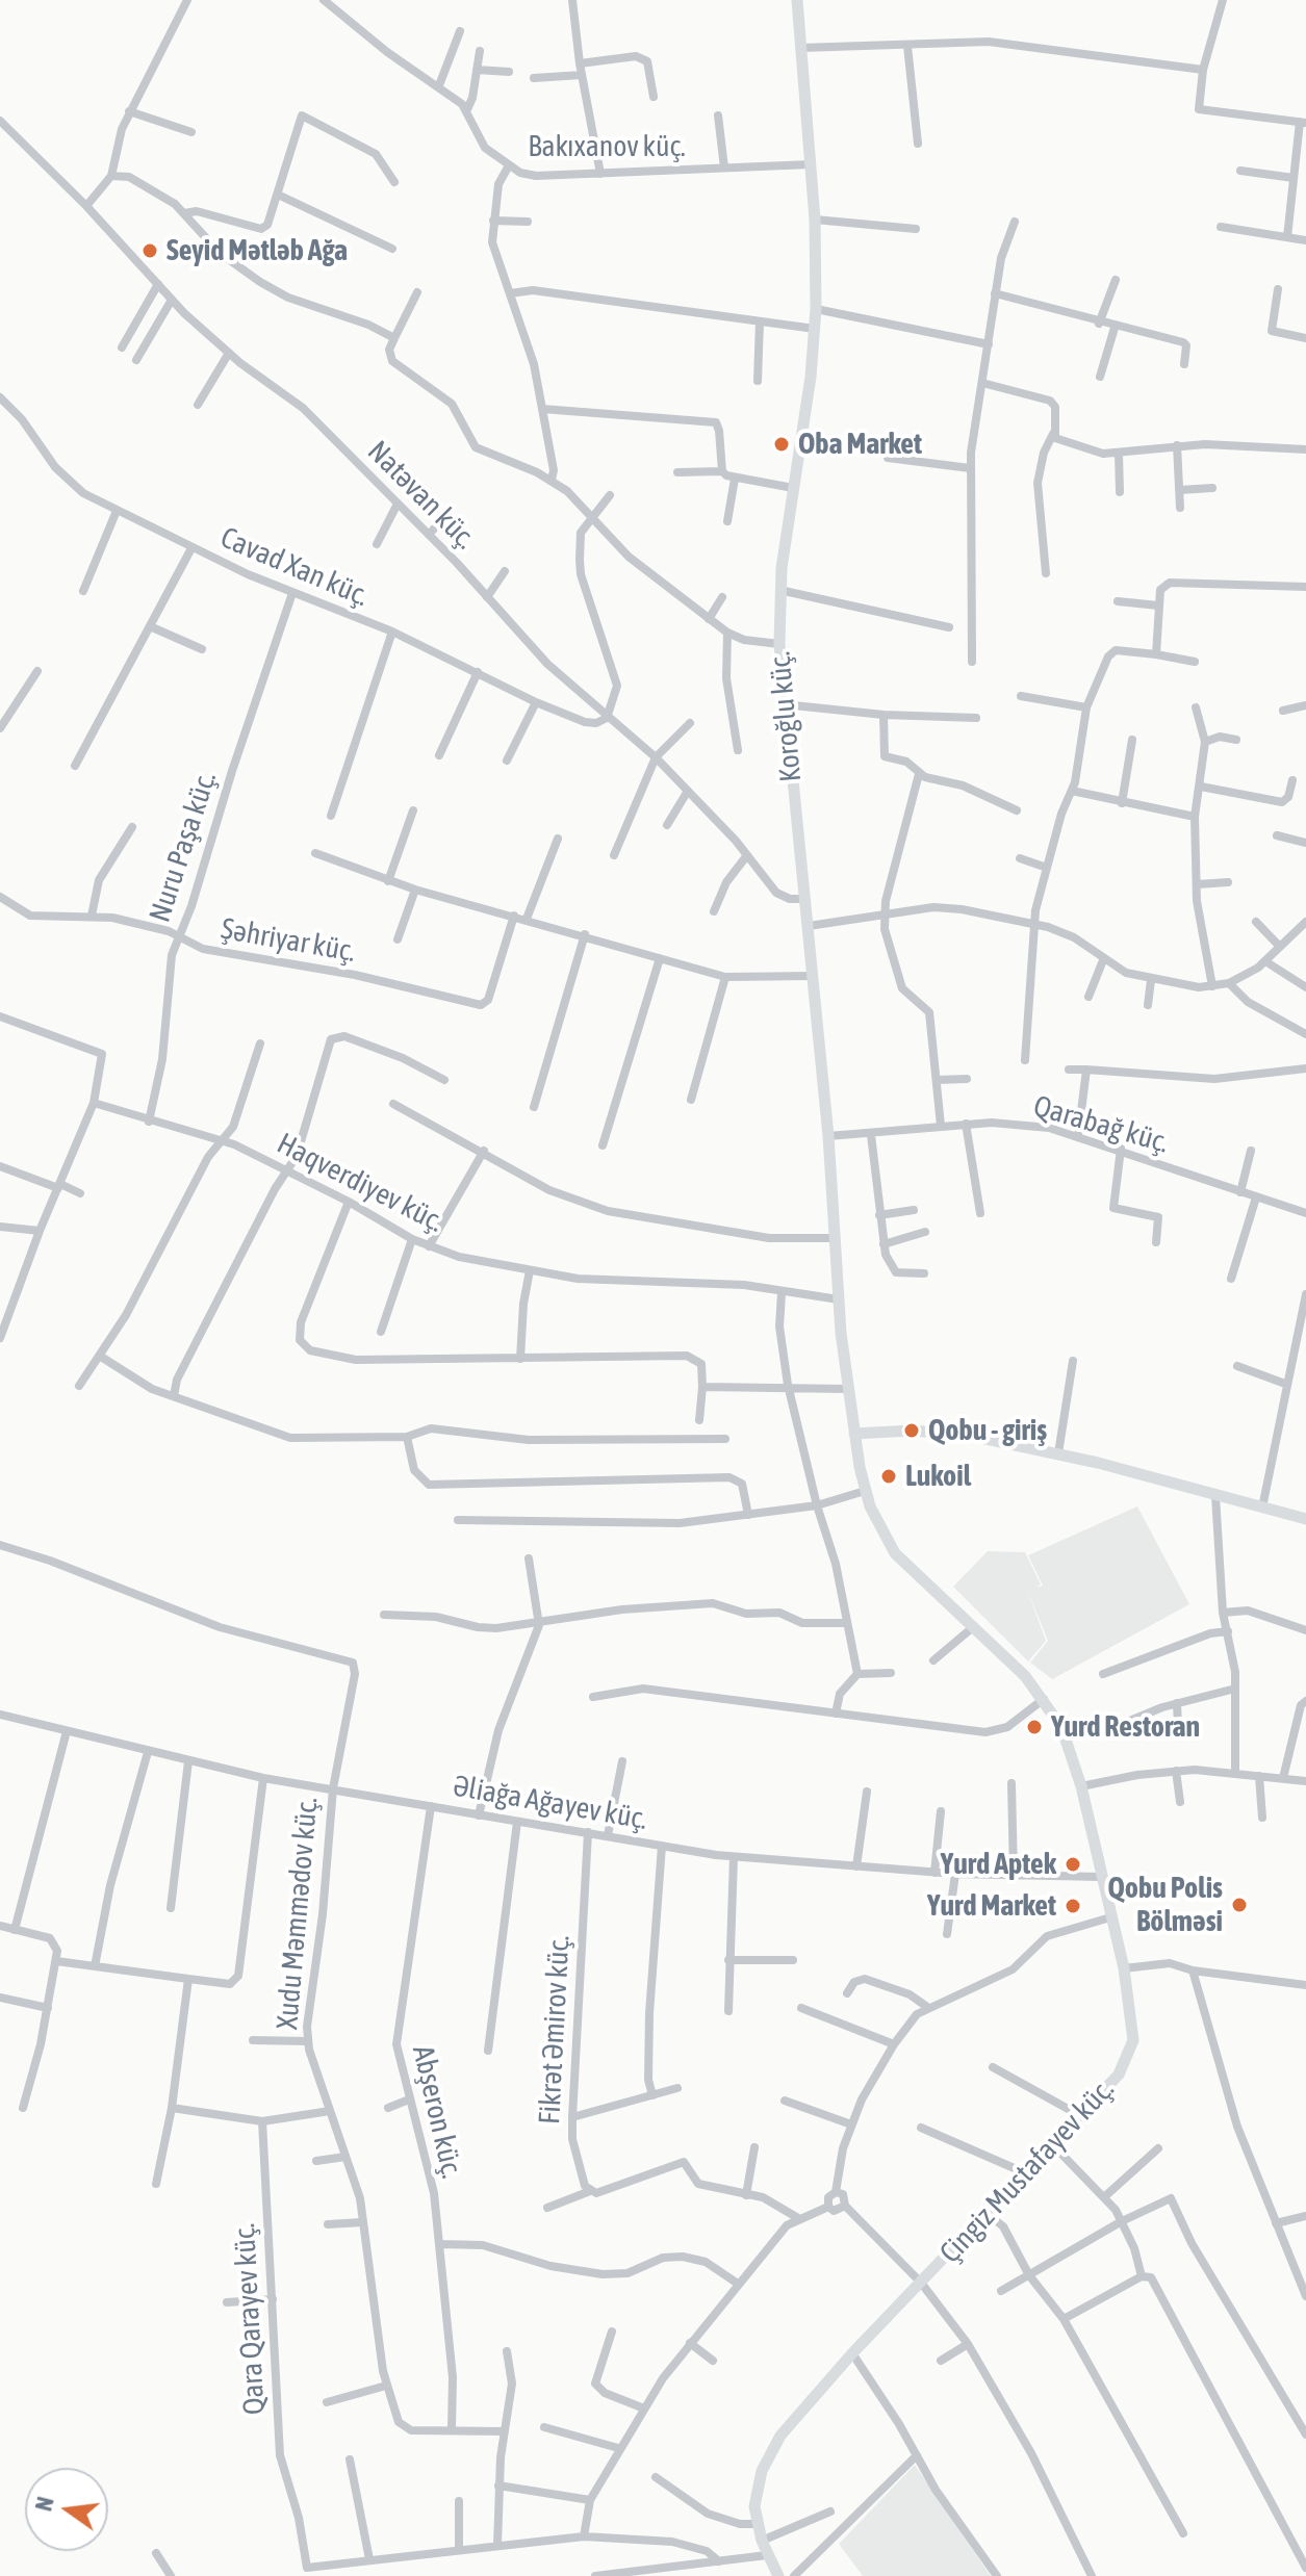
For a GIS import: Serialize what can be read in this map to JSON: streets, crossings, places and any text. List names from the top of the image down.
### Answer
{
  "streets": {
    "street": [
      "Bakıxanov küç.",
      "Natəvan küç.",
      "Cavad Xan küç.",
      "Koroğlu küç.",
      "Nuru Paşa küç.",
      "Şəhriyar küç.",
      "Qarabağ küç.",
      "Haqverdiyev küç.",
      "Əliağa Ağayev küç.",
      "Xudu Məmmədov küç.",
      "Fikrət Əmirov küç.",
      "Abşeron küç.",
      "Çingiz Mustafayev küç.",
      "Qara Qarayev küç."
    ]
  },
  "crossings": [
    ["Bakıxanov küç.", "Koroğlu küç."],
    ["Natəvan küç.", "Cavad Xan küç."],
    ["Natəvan küç.", "Koroğlu küç."],
    ["Cavad Xan küç.", "Nuru Paşa küç."],
    ["Koroğlu küç.", "Qarabağ küç."],
    ["Koroğlu küç.", "Haqverdiyev küç."],
    ["Koroğlu küç.", "Çingiz Mustafayev küç."],
    ["Nuru Paşa küç.", "Şəhriyar küç."],
    ["Nuru Paşa küç.", "Haqverdiyev küç."],
    ["Əliağa Ağayev küç.", "Xudu Məmmədov küç."],
    ["Əliağa Ağayev küç.", "Fikrət Əmirov küç."],
    ["Əliağa Ağayev küç.", "Abşeron küç."],
    ["Əliağa Ağayev küç.", "Çingiz Mustafayev küç."],
    ["Xudu Məmmədov küç.", "Abşeron küç."]
  ],
  "places": [
    "Seyid Mətləb Ağa",
    "Oba Market",
    "Qobu - giriş",
    "Lukoil",
    "Yurd Restoran",
    "Yurd Aptek",
    "Qobu Polis Bölməsi",
    "Yurd Market"
  ],
  "north": "left"
}
